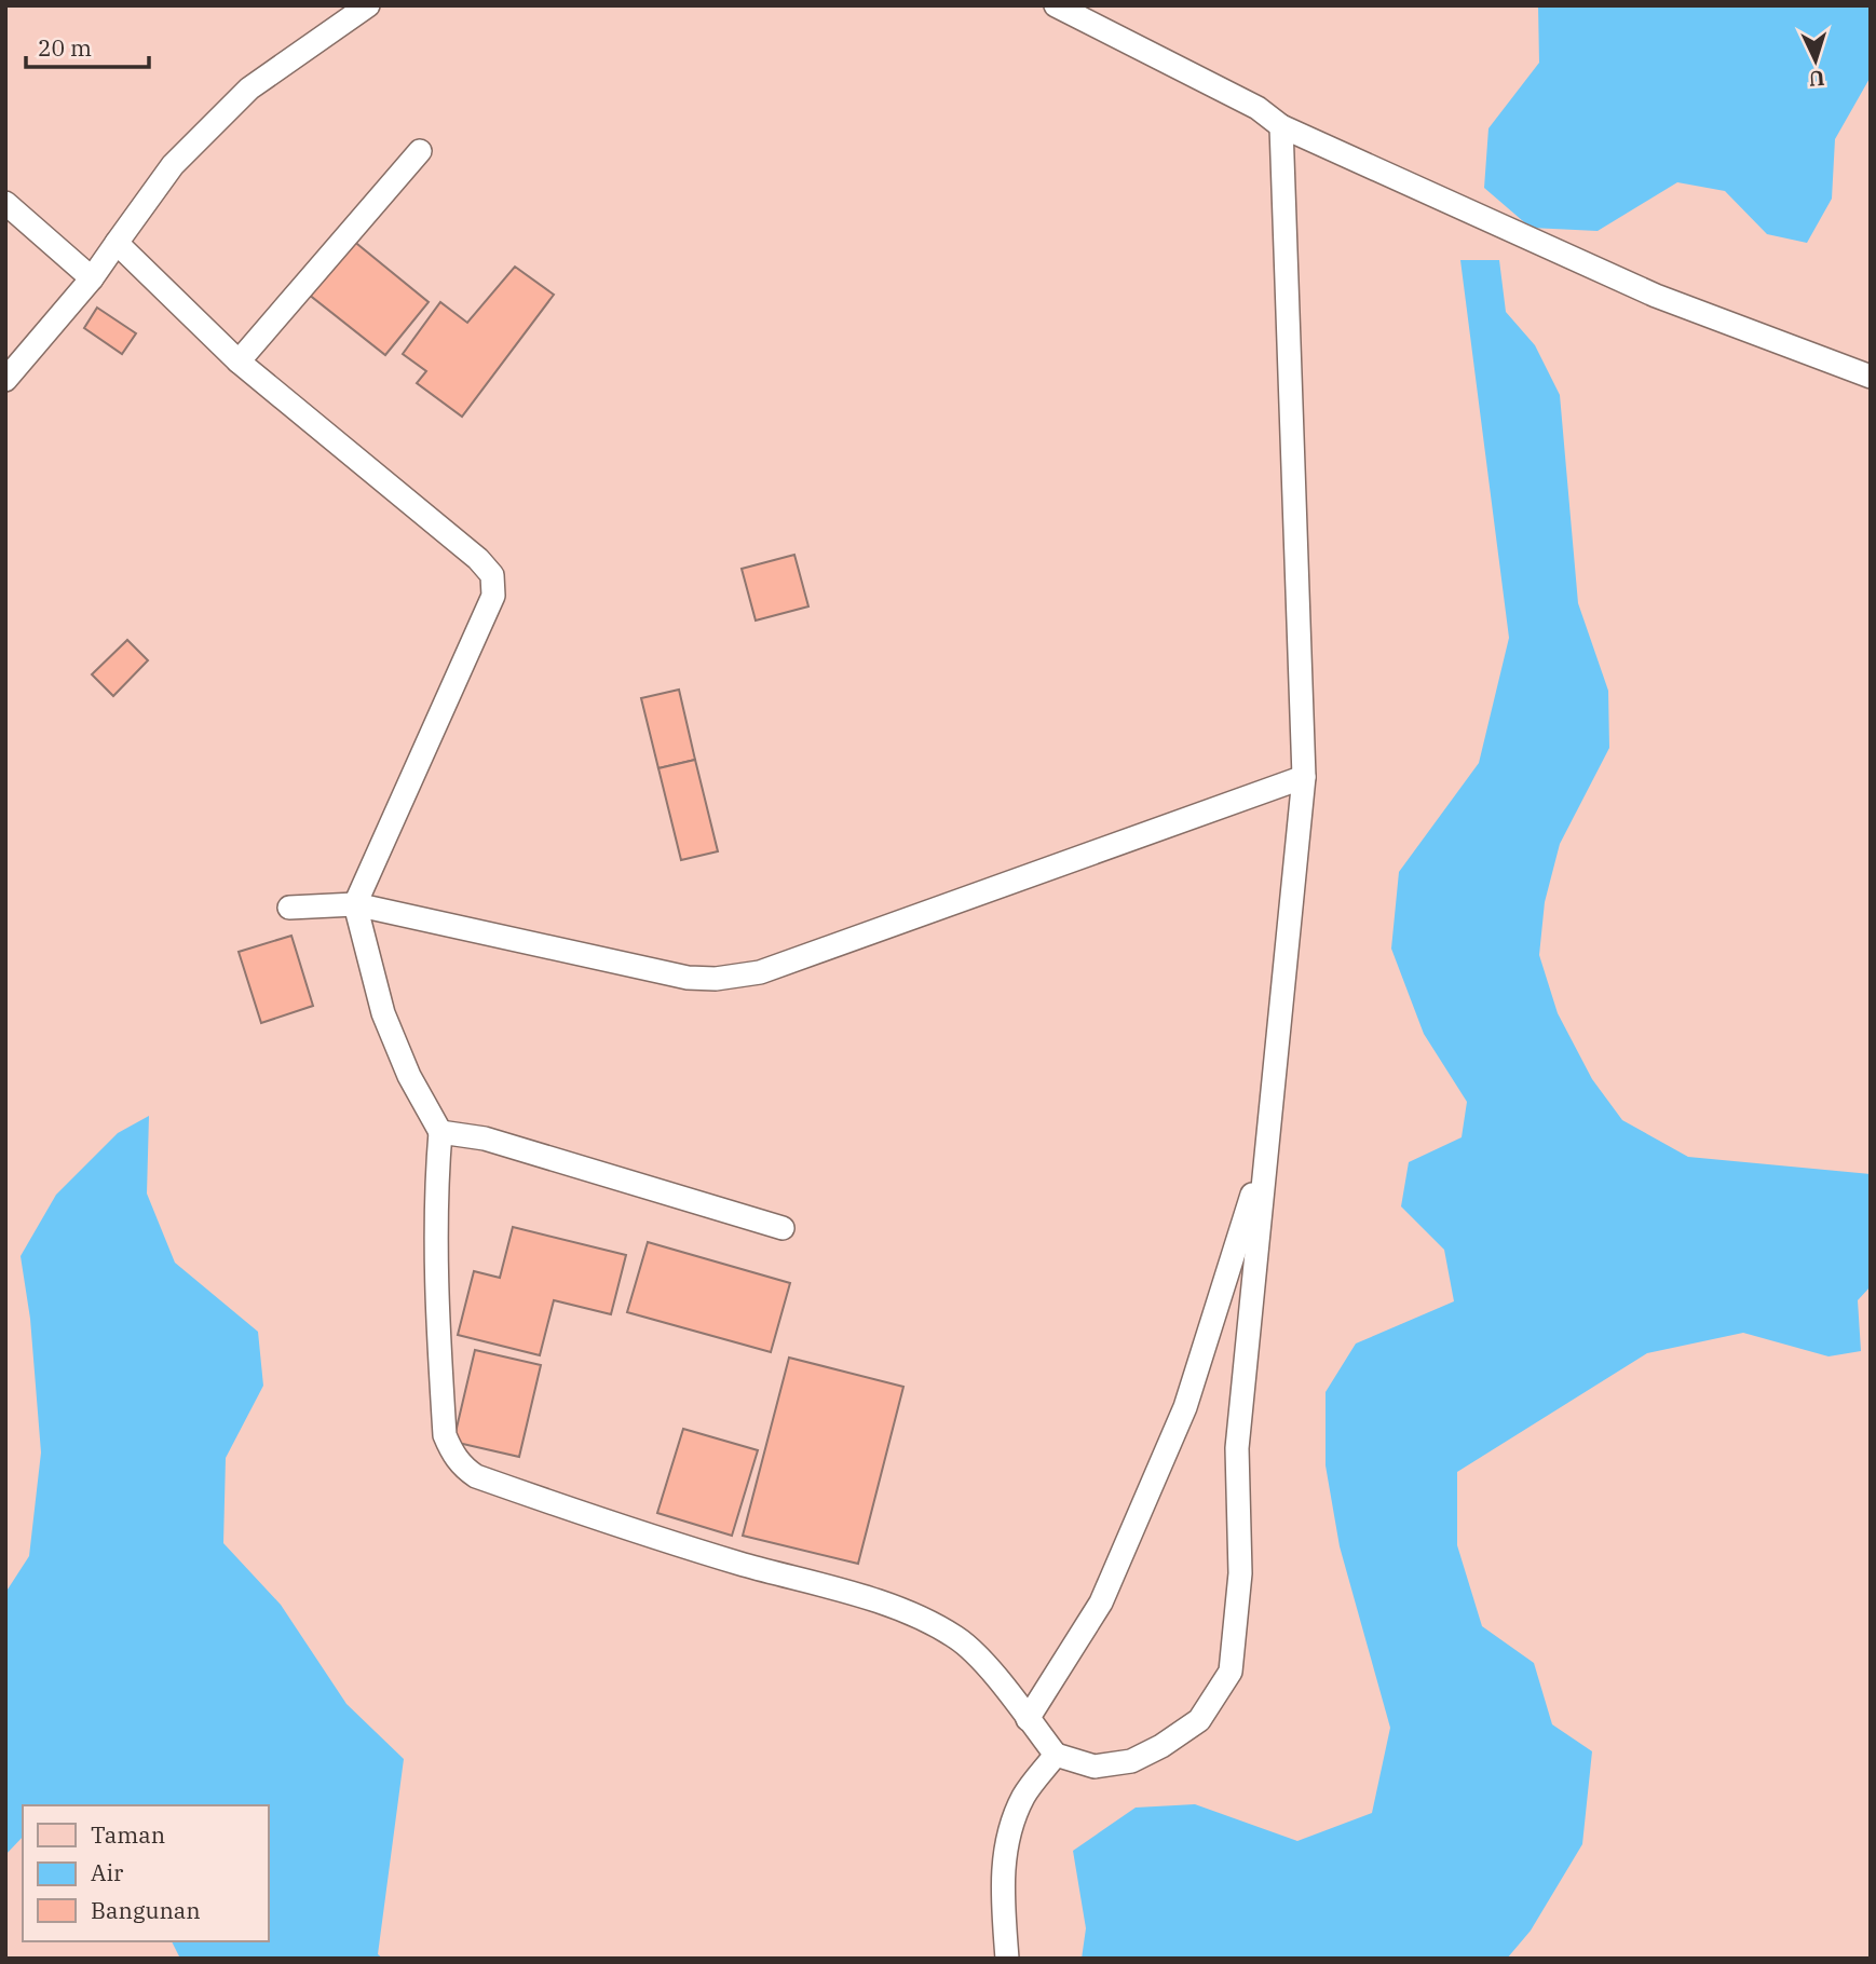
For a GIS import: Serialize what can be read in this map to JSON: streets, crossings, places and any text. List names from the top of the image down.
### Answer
{
  "legend": ["Taman", "Air", "Bangunan"],
  "scale_bar": "20 m",
  "north": "bottom"
}
